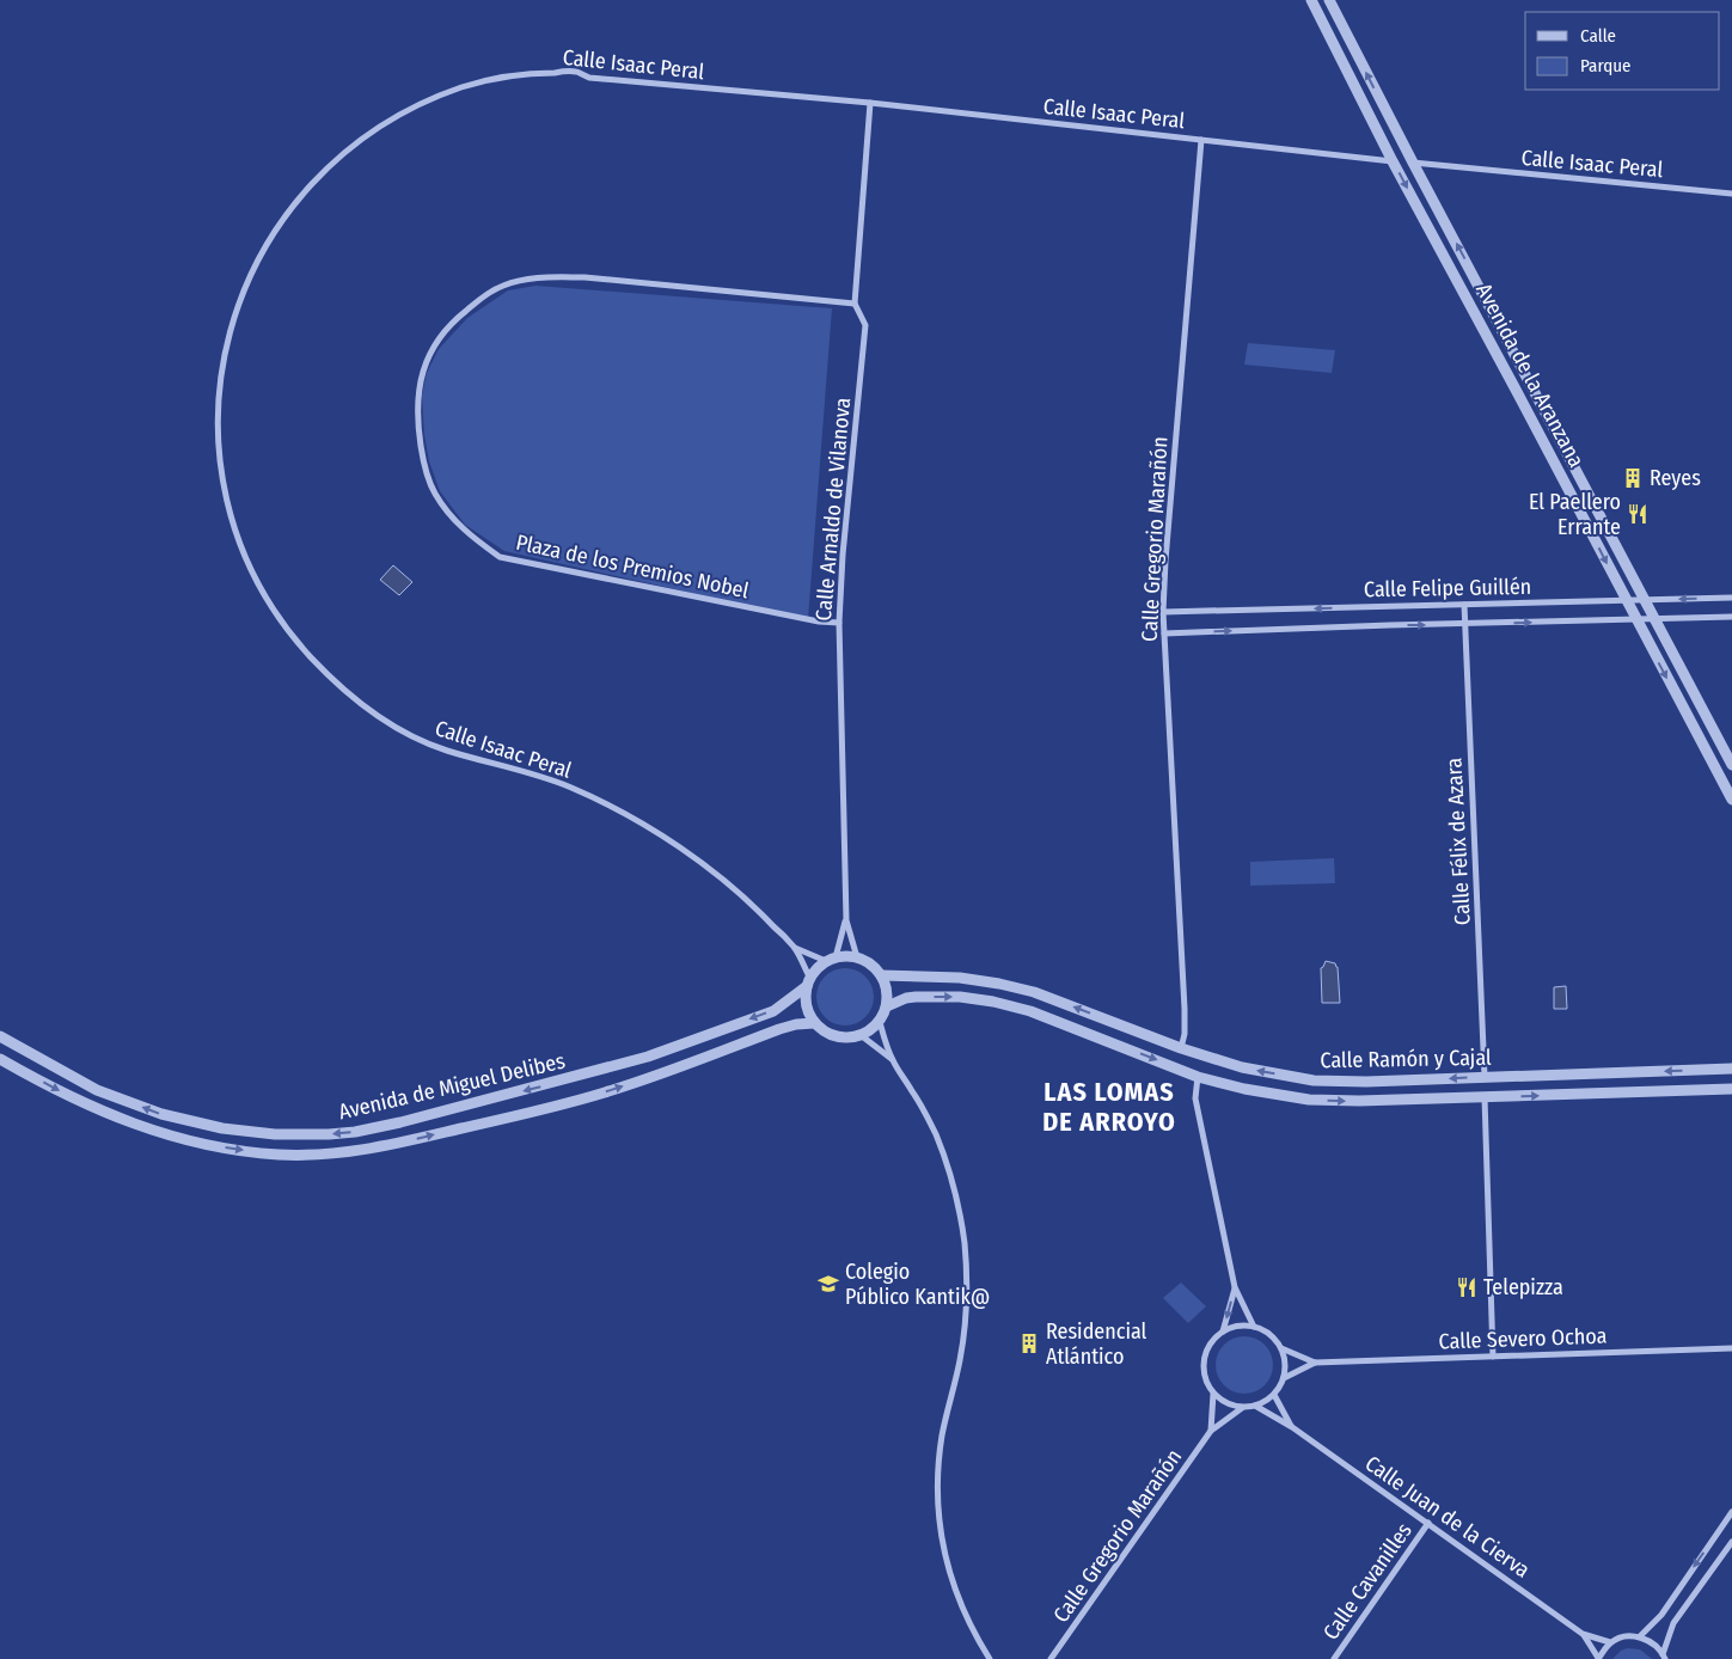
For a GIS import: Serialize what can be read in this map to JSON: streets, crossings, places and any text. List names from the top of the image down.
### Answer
{
  "streets": {
    "street": [
      "Calle Isaac Peral",
      "Avenida de la Aranzana",
      "Calle Arnaldo de Vilanova",
      "Calle Gregorio Marañón",
      "Plaza de los Premios Nobel",
      "Calle Felipe Guillén",
      "Calle Félix de Azara",
      "Calle Ramón y Cajal",
      "Avenida de Miguel Delibes",
      "Calle Severo Ochoa",
      "Calle Juan de la Cierva",
      "Calle Cavanilles"
    ]
  },
  "crossings": [
    ["Calle Isaac Peral", "Avenida de la Aranzana"],
    ["Calle Isaac Peral", "Calle Arnaldo de Vilanova"],
    ["Calle Isaac Peral", "Calle Gregorio Marañón"],
    ["Calle Isaac Peral", "Calle Ramón y Cajal"],
    ["Calle Isaac Peral", "Avenida de Miguel Delibes"],
    ["Avenida de la Aranzana", "Calle Felipe Guillén"],
    ["Calle Arnaldo de Vilanova", "Plaza de los Premios Nobel"],
    ["Calle Arnaldo de Vilanova", "Calle Ramón y Cajal"],
    ["Calle Arnaldo de Vilanova", "Avenida de Miguel Delibes"],
    ["Calle Gregorio Marañón", "Calle Felipe Guillén"],
    ["Calle Gregorio Marañón", "Calle Ramón y Cajal"],
    ["Calle Gregorio Marañón", "Calle Severo Ochoa"],
    ["Calle Gregorio Marañón", "Calle Juan de la Cierva"],
    ["Calle Felipe Guillén", "Calle Félix de Azara"],
    ["Calle Félix de Azara", "Calle Ramón y Cajal"],
    ["Calle Ramón y Cajal", "Avenida de Miguel Delibes"],
    ["Calle Severo Ochoa", "Calle Juan de la Cierva"],
    ["Calle Juan de la Cierva", "Calle Cavanilles"]
  ],
  "districts": ["LAS LOMAS DE ARROYO"],
  "places": {
    "building": ["Reyes", "Residencial Atlántico"],
    "restaurant": ["El Paellero Errante", "Telepizza"],
    "school or university": ["Colegio Público Kantik@"]
  },
  "legend": ["Calle", "Parque"]
}
